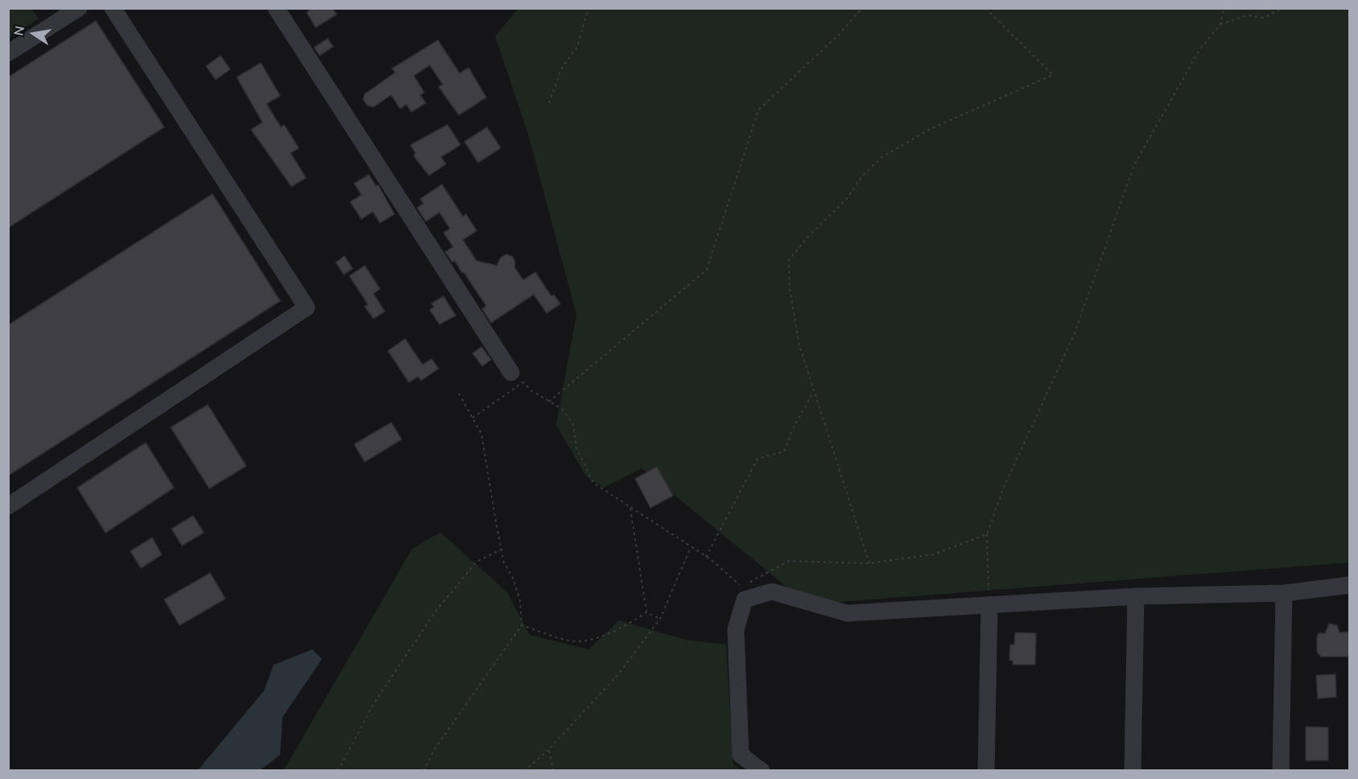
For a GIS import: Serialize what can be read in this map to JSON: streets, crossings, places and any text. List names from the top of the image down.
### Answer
{
  "north": "left"
}
